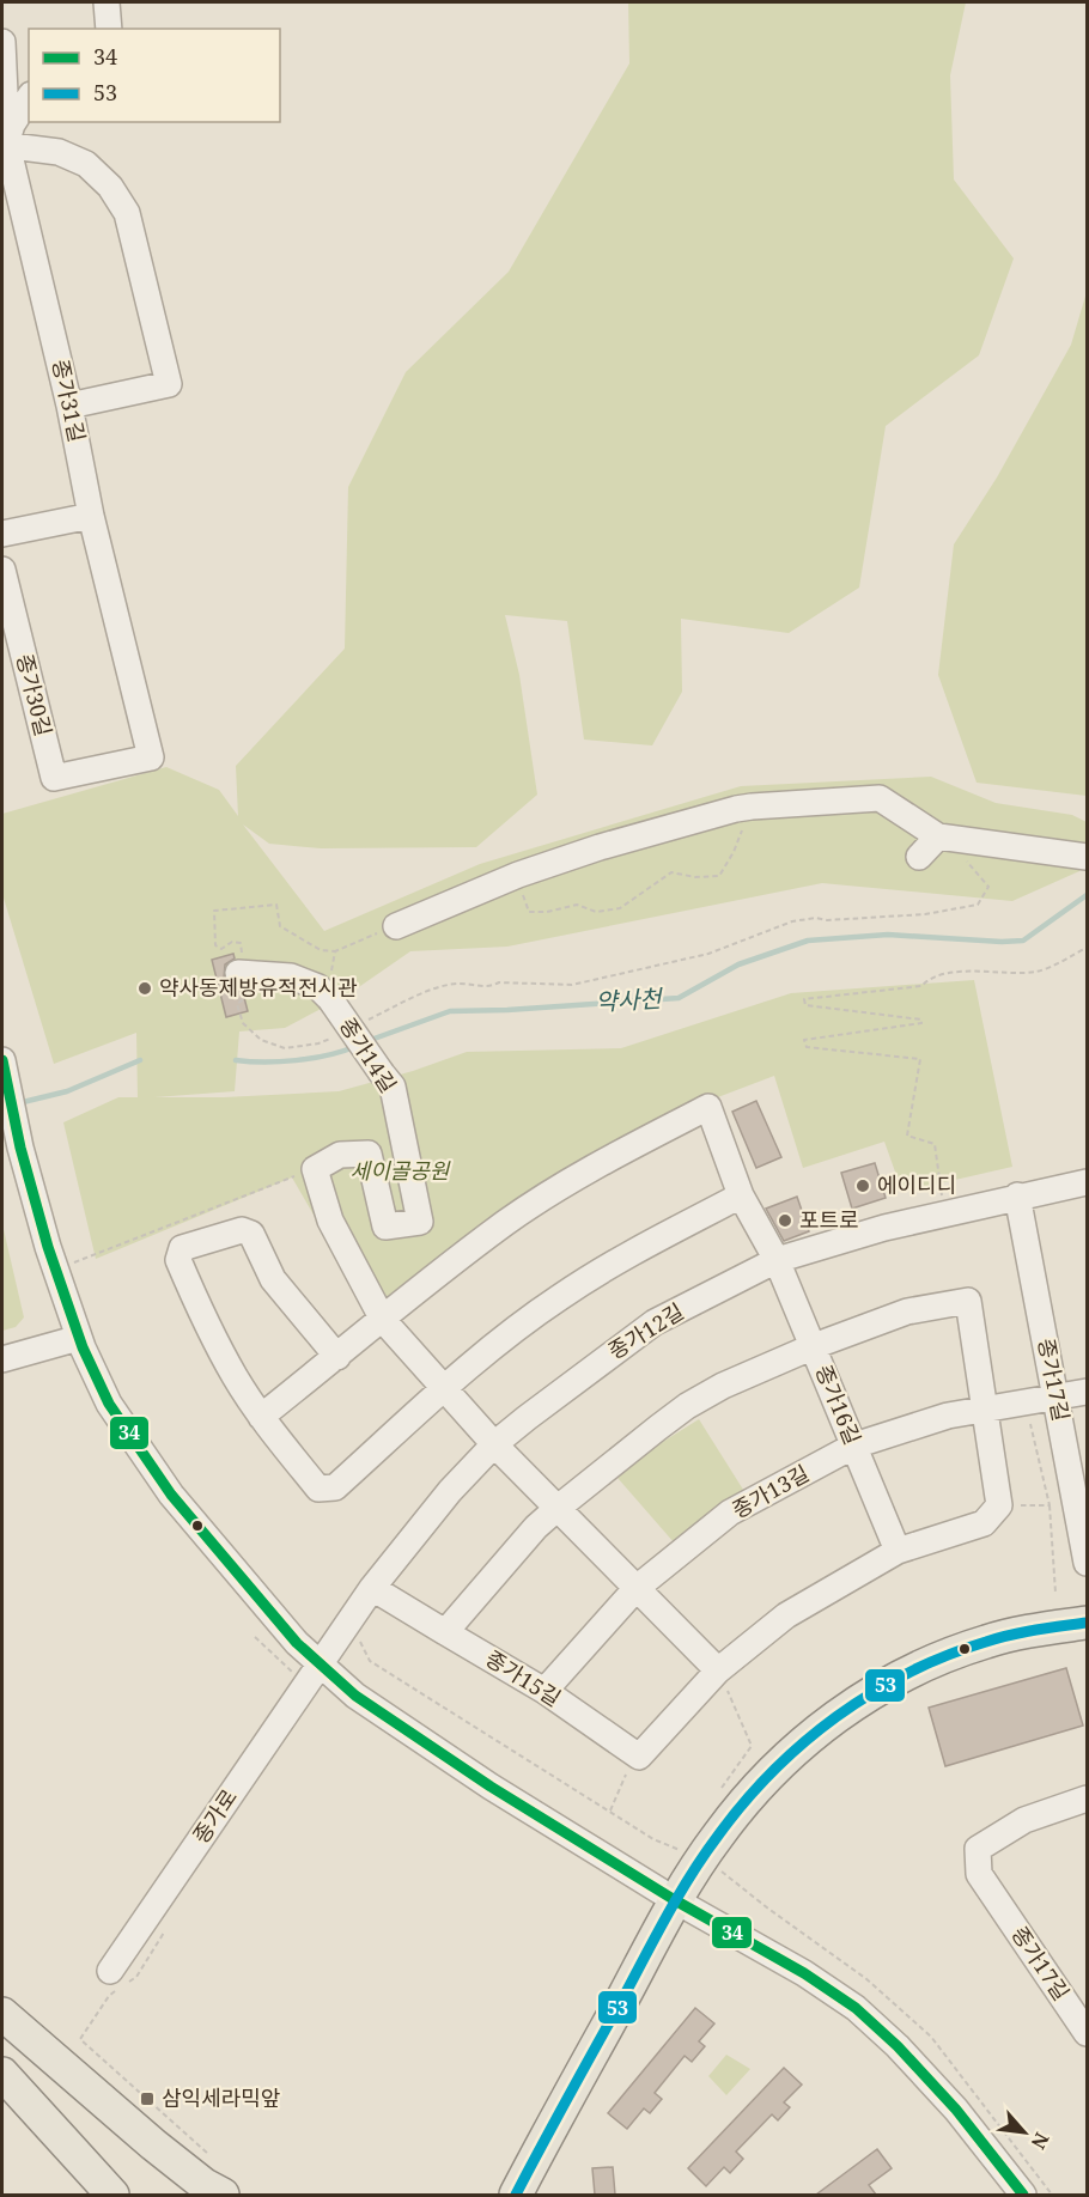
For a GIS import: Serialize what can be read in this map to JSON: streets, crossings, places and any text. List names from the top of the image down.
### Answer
{
  "streets": {
    "street": [
      "종가31길",
      "종가30길",
      "종가14길",
      "종가12길",
      "종가17길",
      "종가16길",
      "종가13길",
      "종가15길",
      "종가로"
    ]
  },
  "crossings": [
    ["종가31길", "종가30길"],
    ["종가12길", "종가17길"],
    ["종가12길", "종가16길"],
    ["종가12길", "종가15길"],
    ["종가12길", "종가로"],
    ["종가17길", "종가13길"],
    ["종가16길", "종가13길"],
    ["종가13길", "종가15길"]
  ],
  "water": ["약사천"],
  "parks": ["세이골공원"],
  "places": {
    "other": ["약사동제방유적전시관", "에이디디", "포트로"],
    "transit": ["삼익세라믹앞"]
  },
  "lines": ["transit line 34", "transit line 53"],
  "legend": ["34", "53"],
  "north": "bottom right"
}
